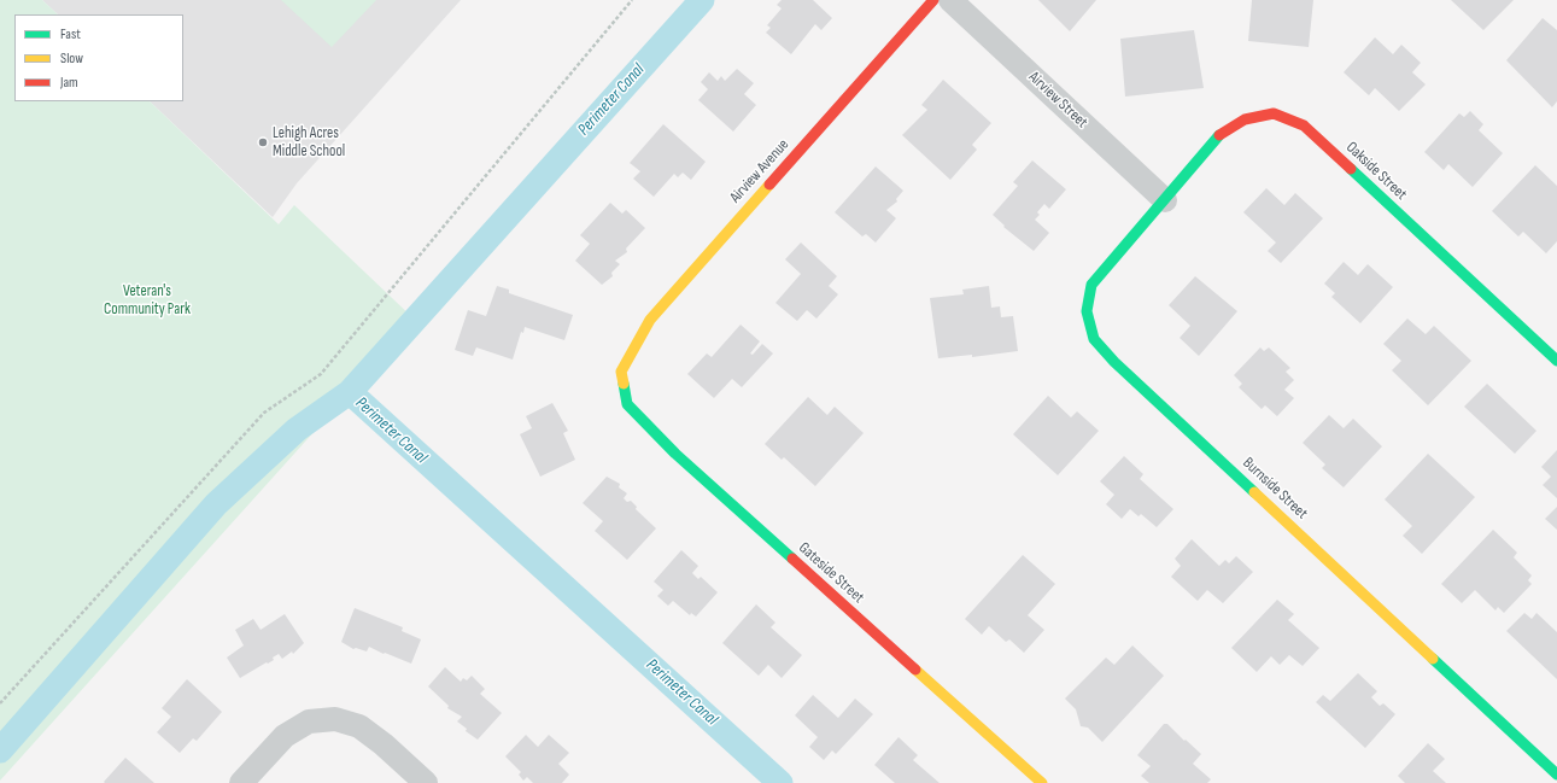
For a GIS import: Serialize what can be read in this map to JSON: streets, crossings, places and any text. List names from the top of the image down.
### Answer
{
  "streets": {
    "street": [
      "Airview Street",
      "Airview Avenue",
      "Oakside Street",
      "Burnside Street",
      "Gateside Street"
    ]
  },
  "crossings": [
    ["Airview Street", "Oakside Street"],
    ["Airview Street", "Burnside Street"],
    ["Airview Avenue", "Gateside Street"],
    ["Oakside Street", "Burnside Street"]
  ],
  "water": ["Perimeter Canal"],
  "parks": ["Veteran's Community Park"],
  "places": ["Lehigh Acres Middle School"],
  "legend": ["Fast", "Slow", "Jam"]
}
